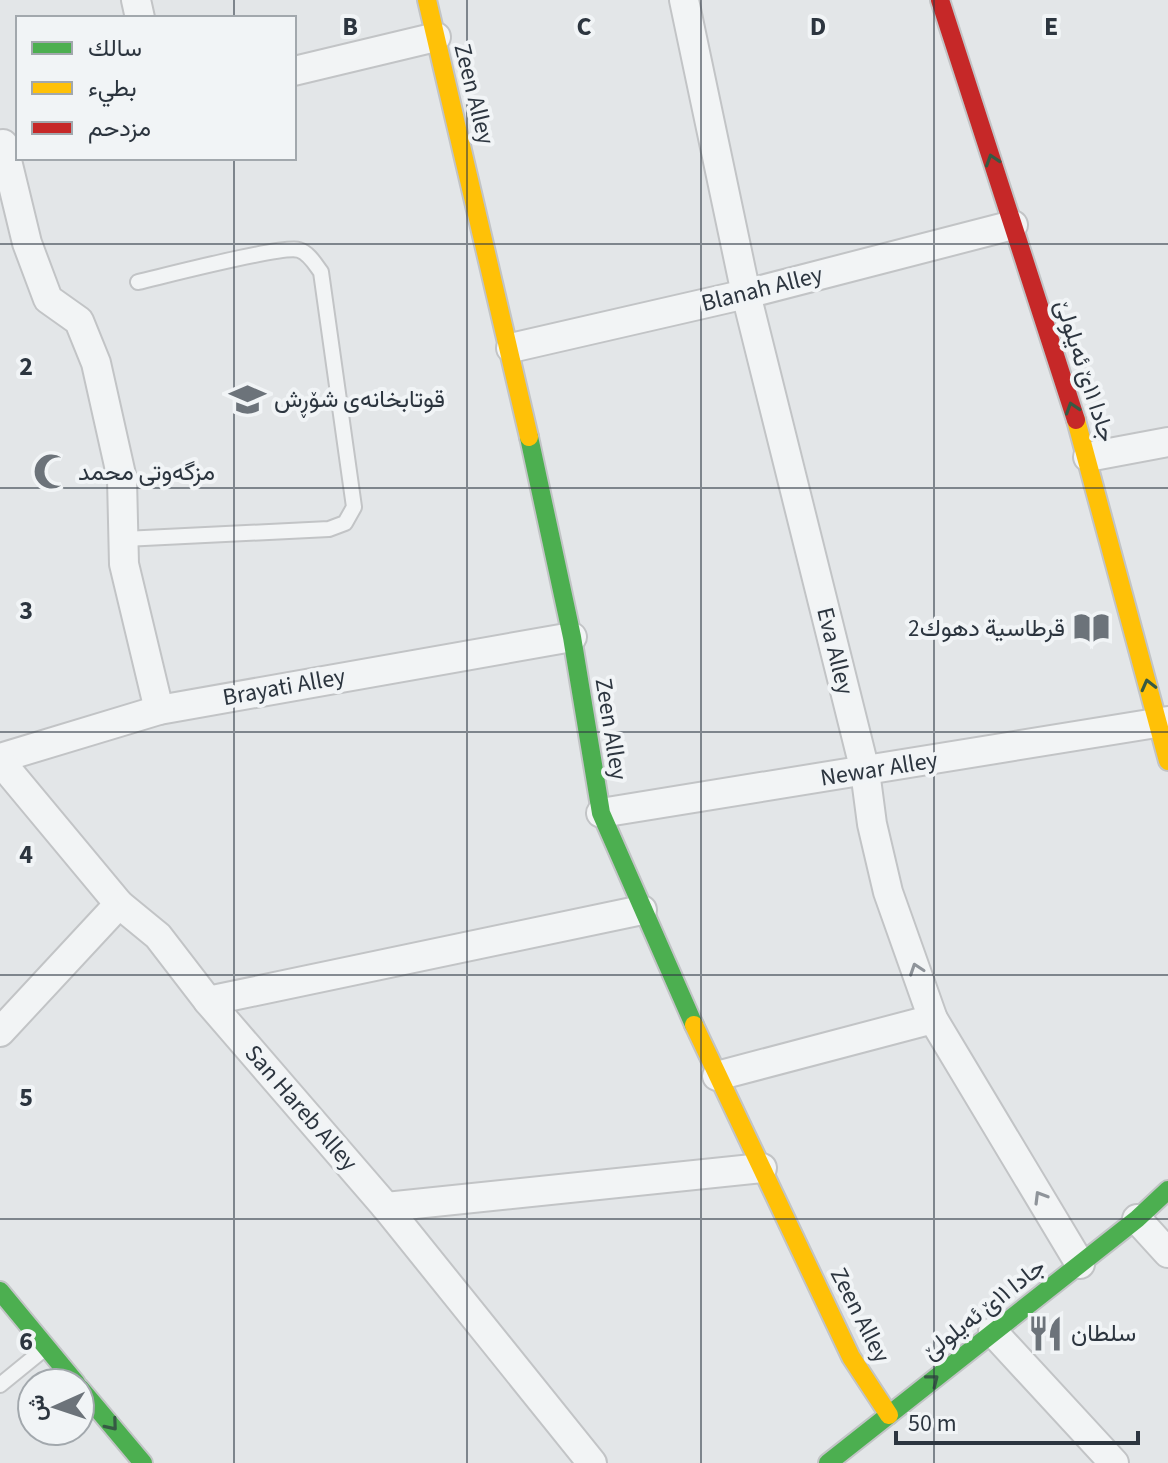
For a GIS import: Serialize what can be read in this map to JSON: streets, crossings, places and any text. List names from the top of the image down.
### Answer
{
  "streets": {
    "main road": ["Zeen Alley", "جادا ١١ێ ئه‌یلولێ"],
    "street": [
      "Blanah Alley",
      "Eva Alley",
      "Brayati Alley",
      "Newar Alley",
      "San Hareb Alley"
    ]
  },
  "crossings": [
    ["Zeen Alley", "Blanah Alley"],
    ["Zeen Alley", "جادا ١١ێ ئه‌یلولێ"],
    ["Zeen Alley", "Brayati Alley"],
    ["Zeen Alley", "Newar Alley"],
    ["Blanah Alley", "جادا ١١ێ ئه‌یلولێ"],
    ["Blanah Alley", "Eva Alley"],
    ["جادا ١١ێ ئه‌یلولێ", "Eva Alley"],
    ["جادا ١١ێ ئه‌یلولێ", "Newar Alley"],
    ["Eva Alley", "Newar Alley"],
    ["Brayati Alley", "San Hareb Alley"]
  ],
  "one_way": ["جادا ١١ێ ئه‌یلولێ", "Eva Alley"],
  "places": {
    "school or university": ["قوتابخانەی شۆڕش"],
    "mosque": ["مزگەوتی محمد"],
    "library": ["قرطاسية دهوك2"],
    "restaurant": ["سلطان"]
  },
  "legend": ["سالك", "بطيء", "مزدحم"],
  "scale_bar": "50 m",
  "north": "left",
  "grid": {
    "columns": [
      "B",
      "C",
      "D",
      "E"
    ],
    "rows": [
      "2",
      "3",
      "4",
      "5",
      "6"
    ]
  }
}
